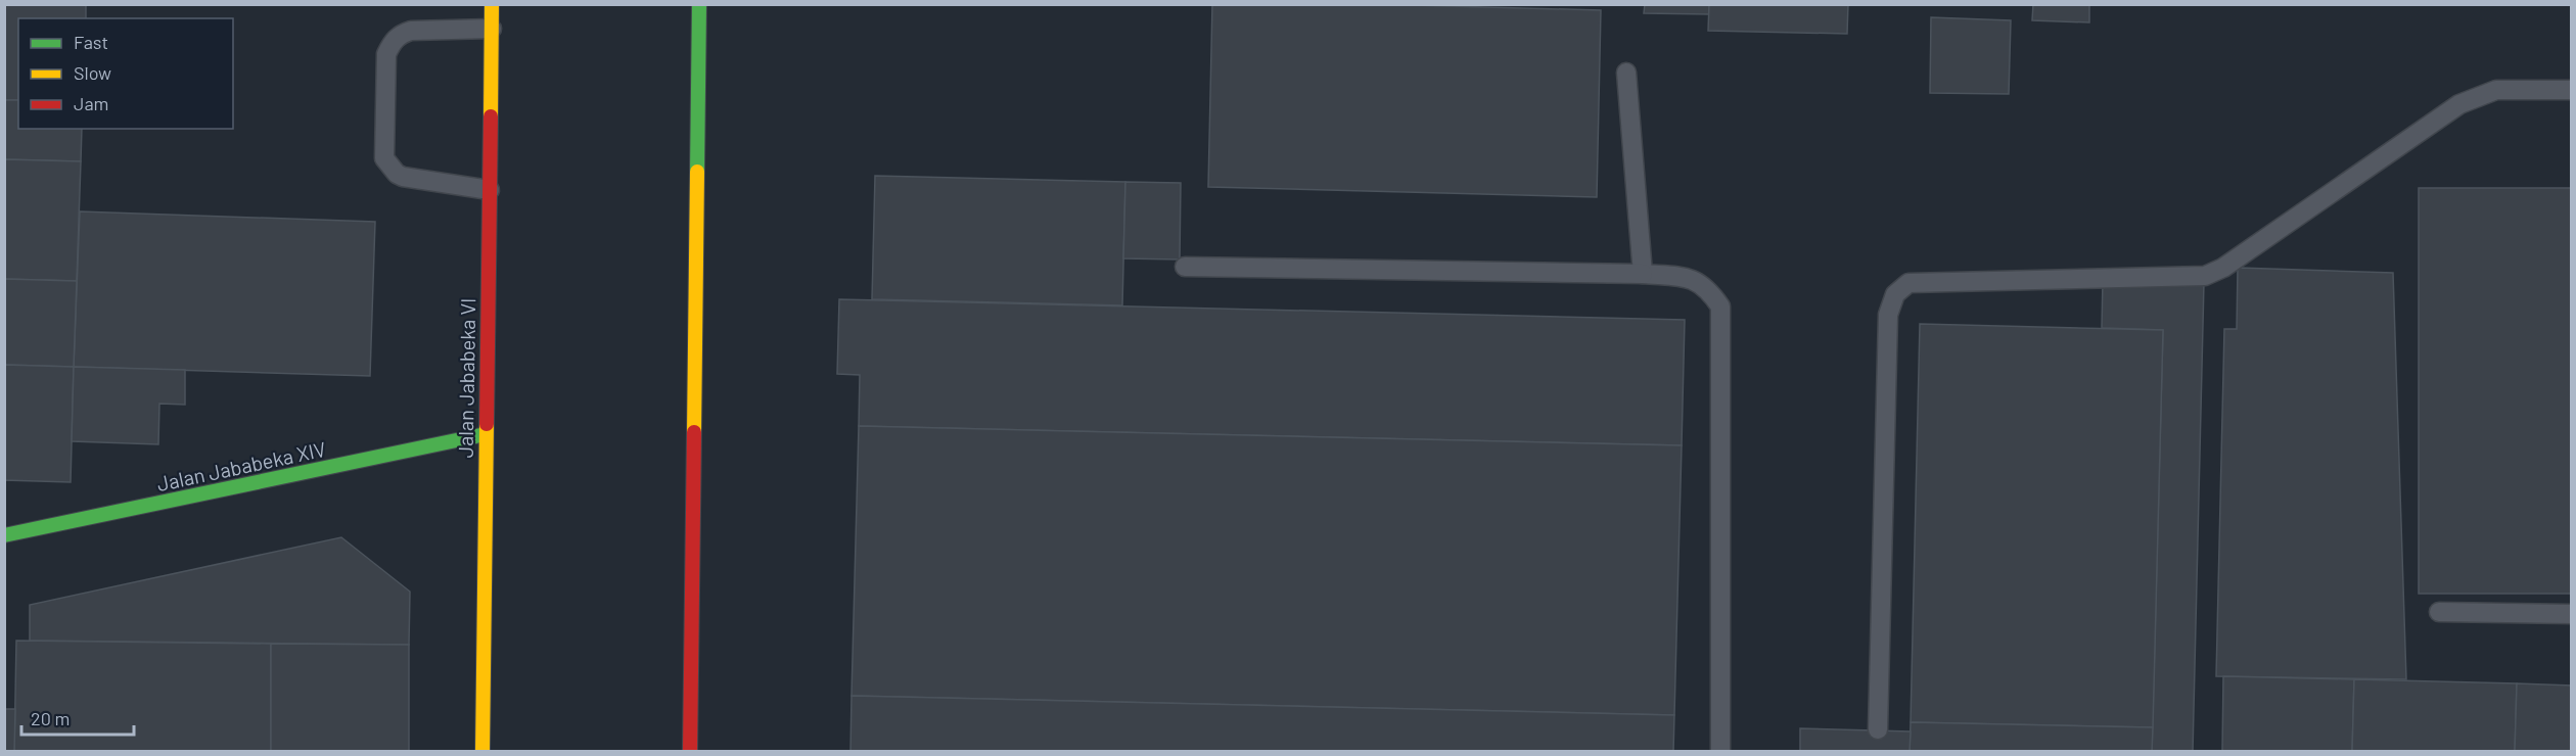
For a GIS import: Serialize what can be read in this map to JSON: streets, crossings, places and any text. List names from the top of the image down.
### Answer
{
  "streets": {
    "street": ["Jalan Jababeka VI", "Jalan Jababeka XIV"]
  },
  "crossings": [
    ["Jalan Jababeka VI", "Jalan Jababeka XIV"]
  ],
  "legend": ["Fast", "Slow", "Jam"],
  "scale_bar": "20 m"
}
